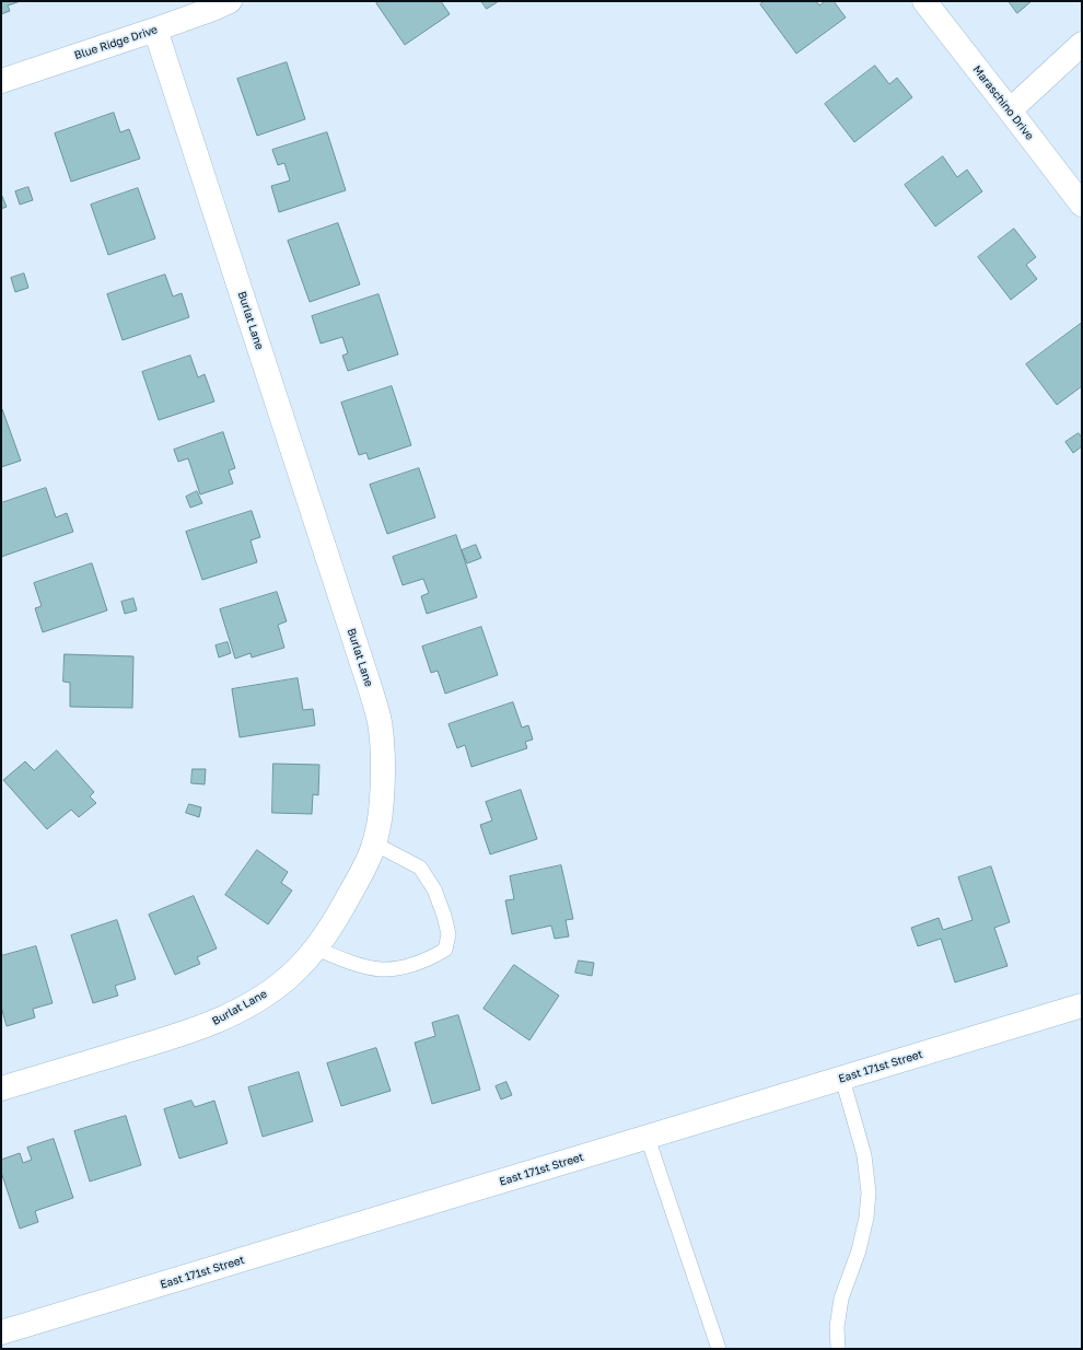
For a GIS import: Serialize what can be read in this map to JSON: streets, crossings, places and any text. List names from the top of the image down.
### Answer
{
  "streets": {
    "street": [
      "Blue Ridge Drive",
      "Maraschino Drive",
      "Burlat Lane",
      "East 171st Street"
    ]
  },
  "crossings": [
    ["Blue Ridge Drive", "Burlat Lane"]
  ]
}
